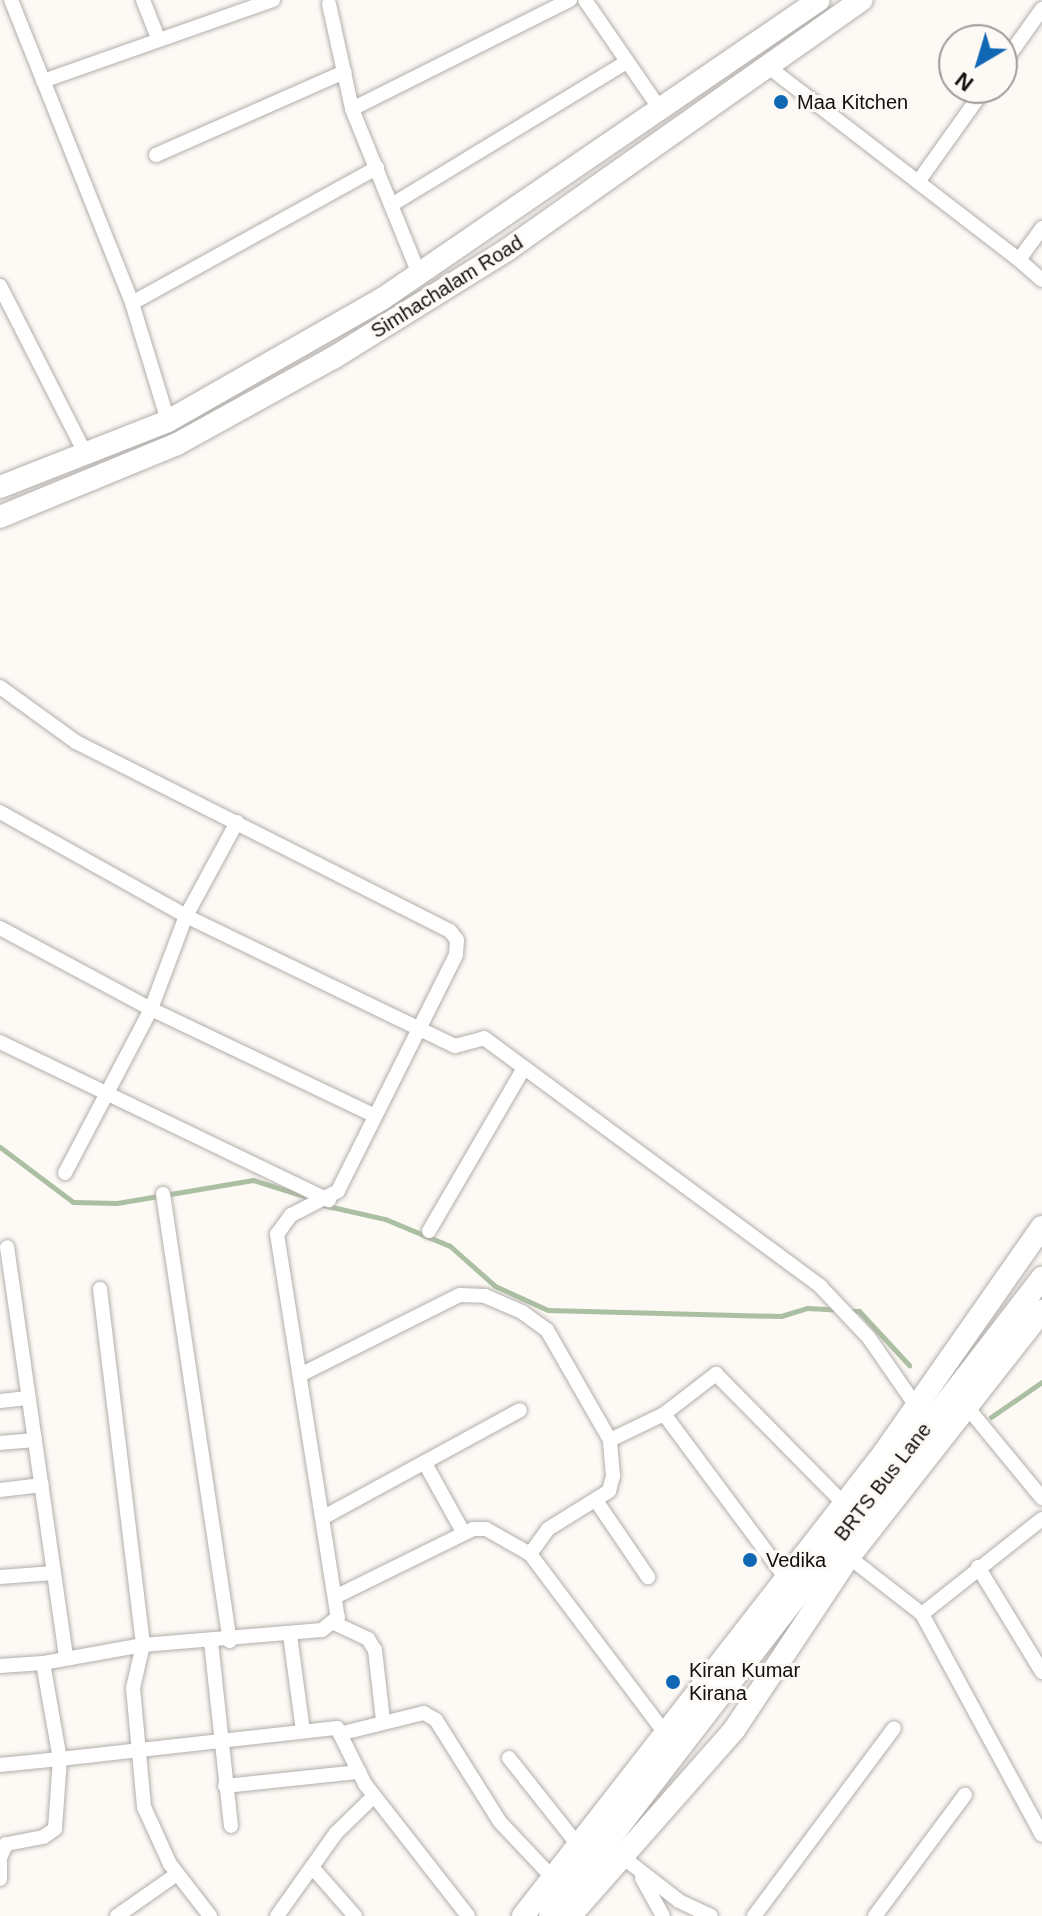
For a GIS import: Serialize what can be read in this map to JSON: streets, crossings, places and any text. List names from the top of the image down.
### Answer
{
  "streets": {
    "main road": ["Simhachalam Road", "BRTS Bus Lane"]
  },
  "places": ["Maa Kitchen", "Vedika", "Kiran Kumar Kirana"],
  "north": "bottom left"
}
